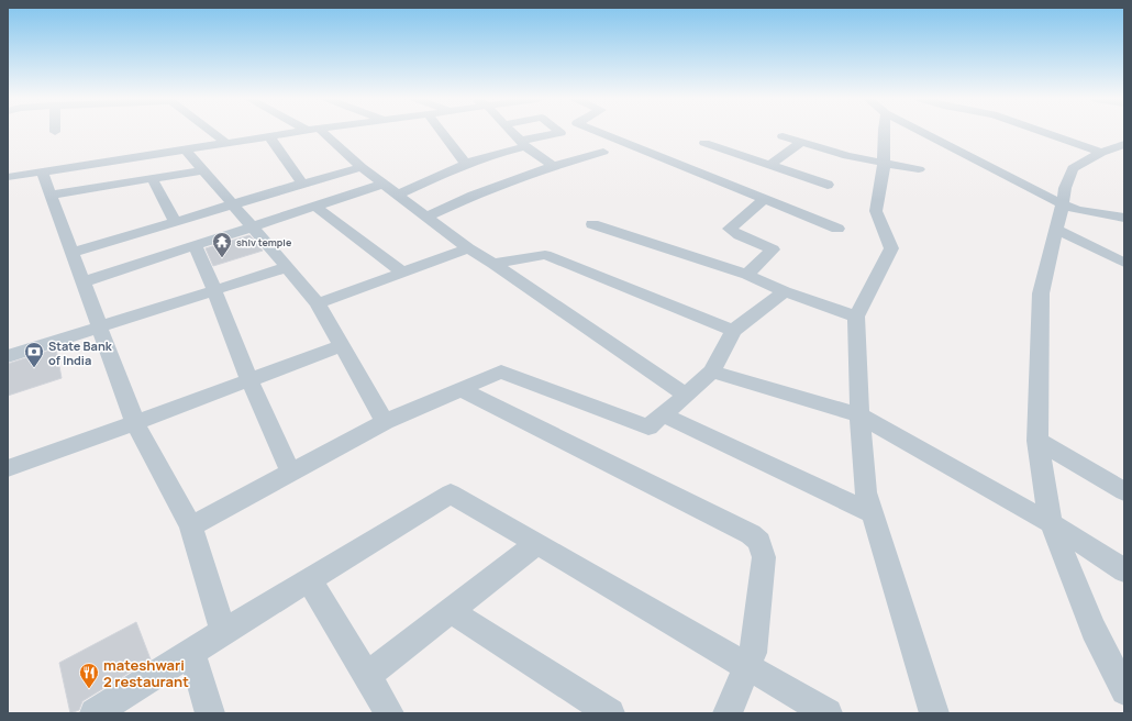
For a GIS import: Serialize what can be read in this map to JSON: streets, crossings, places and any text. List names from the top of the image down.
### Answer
{
  "places": {
    "temple": ["shiv temple"],
    "bank": ["State Bank of India"],
    "restaurant": ["mateshwari 2 restaurant"]
  }
}
